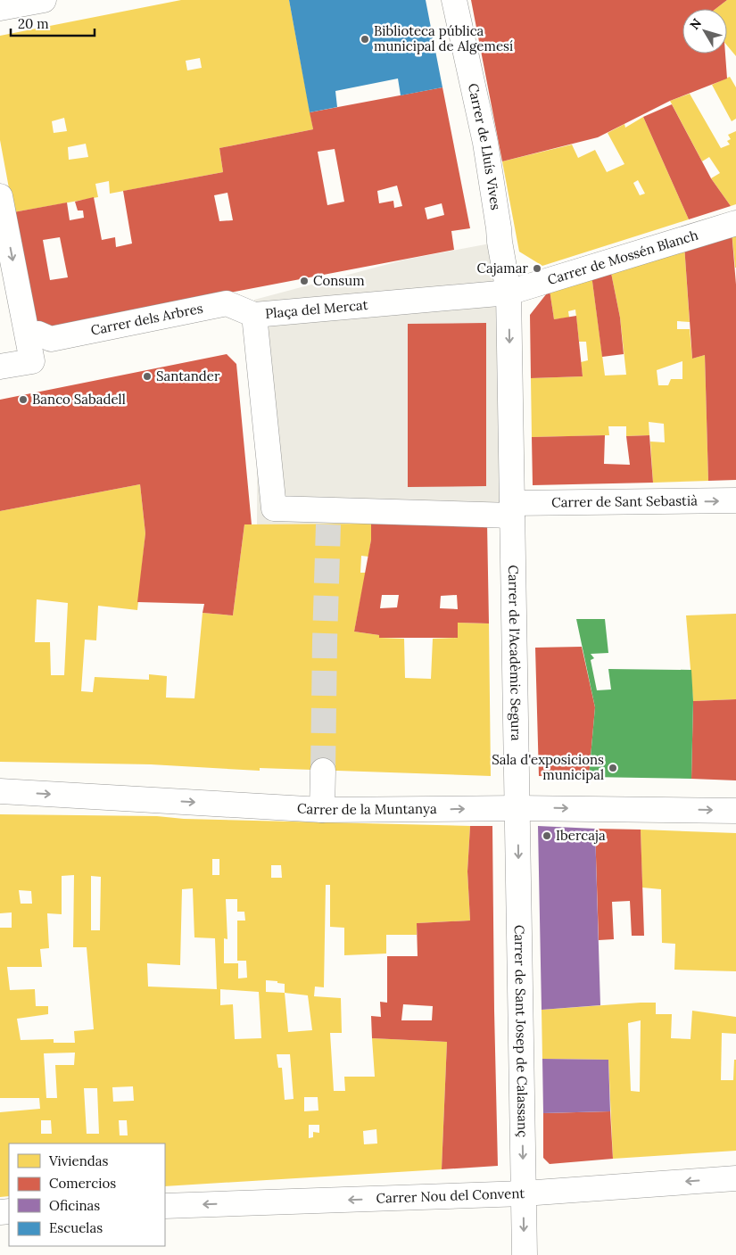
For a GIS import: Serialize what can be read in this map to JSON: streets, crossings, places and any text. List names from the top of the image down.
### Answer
{
  "streets": {
    "street": [
      "Carrer de Lluís Vives",
      "Carrer de Mossén Blanch",
      "Plaça del Mercat",
      "Carrer dels Arbres",
      "Carrer de Sant Sebastià",
      "Carrer de l'Acadèmic Segura",
      "Carrer de la Muntanya",
      "Carrer de Sant Josep de Calassanç",
      "Carrer Nou del Convent"
    ]
  },
  "crossings": [
    ["Carrer de Lluís Vives", "Carrer de Mossén Blanch"],
    ["Carrer de Lluís Vives", "Plaça del Mercat"],
    ["Carrer de Mossén Blanch", "Plaça del Mercat"],
    ["Plaça del Mercat", "Carrer dels Arbres"],
    ["Plaça del Mercat", "Carrer de Sant Sebastià"],
    ["Plaça del Mercat", "Carrer de l'Acadèmic Segura"],
    ["Carrer de Sant Sebastià", "Carrer de l'Acadèmic Segura"],
    ["Carrer de l'Acadèmic Segura", "Carrer de la Muntanya"],
    ["Carrer de l'Acadèmic Segura", "Carrer de Sant Josep de Calassanç"],
    ["Carrer de la Muntanya", "Carrer de Sant Josep de Calassanç"],
    ["Carrer de Sant Josep de Calassanç", "Carrer Nou del Convent"]
  ],
  "one_way": [
    "Carrer de Sant Sebastià",
    "Carrer de la Muntanya",
    "Carrer de Sant Josep de Calassanç",
    "Carrer Nou del Convent"
  ],
  "places": [
    "Biblioteca pública municipal de Algemesí",
    "Cajamar",
    "Consum",
    "Santander",
    "Banco Sabadell",
    "Sala d'exposicions municipal",
    "Ibercaja"
  ],
  "legend": [
    "Viviendas",
    "Comercios",
    "Oficinas",
    "Escuelas"
  ],
  "scale_bar": "20 m",
  "north": "top left"
}
